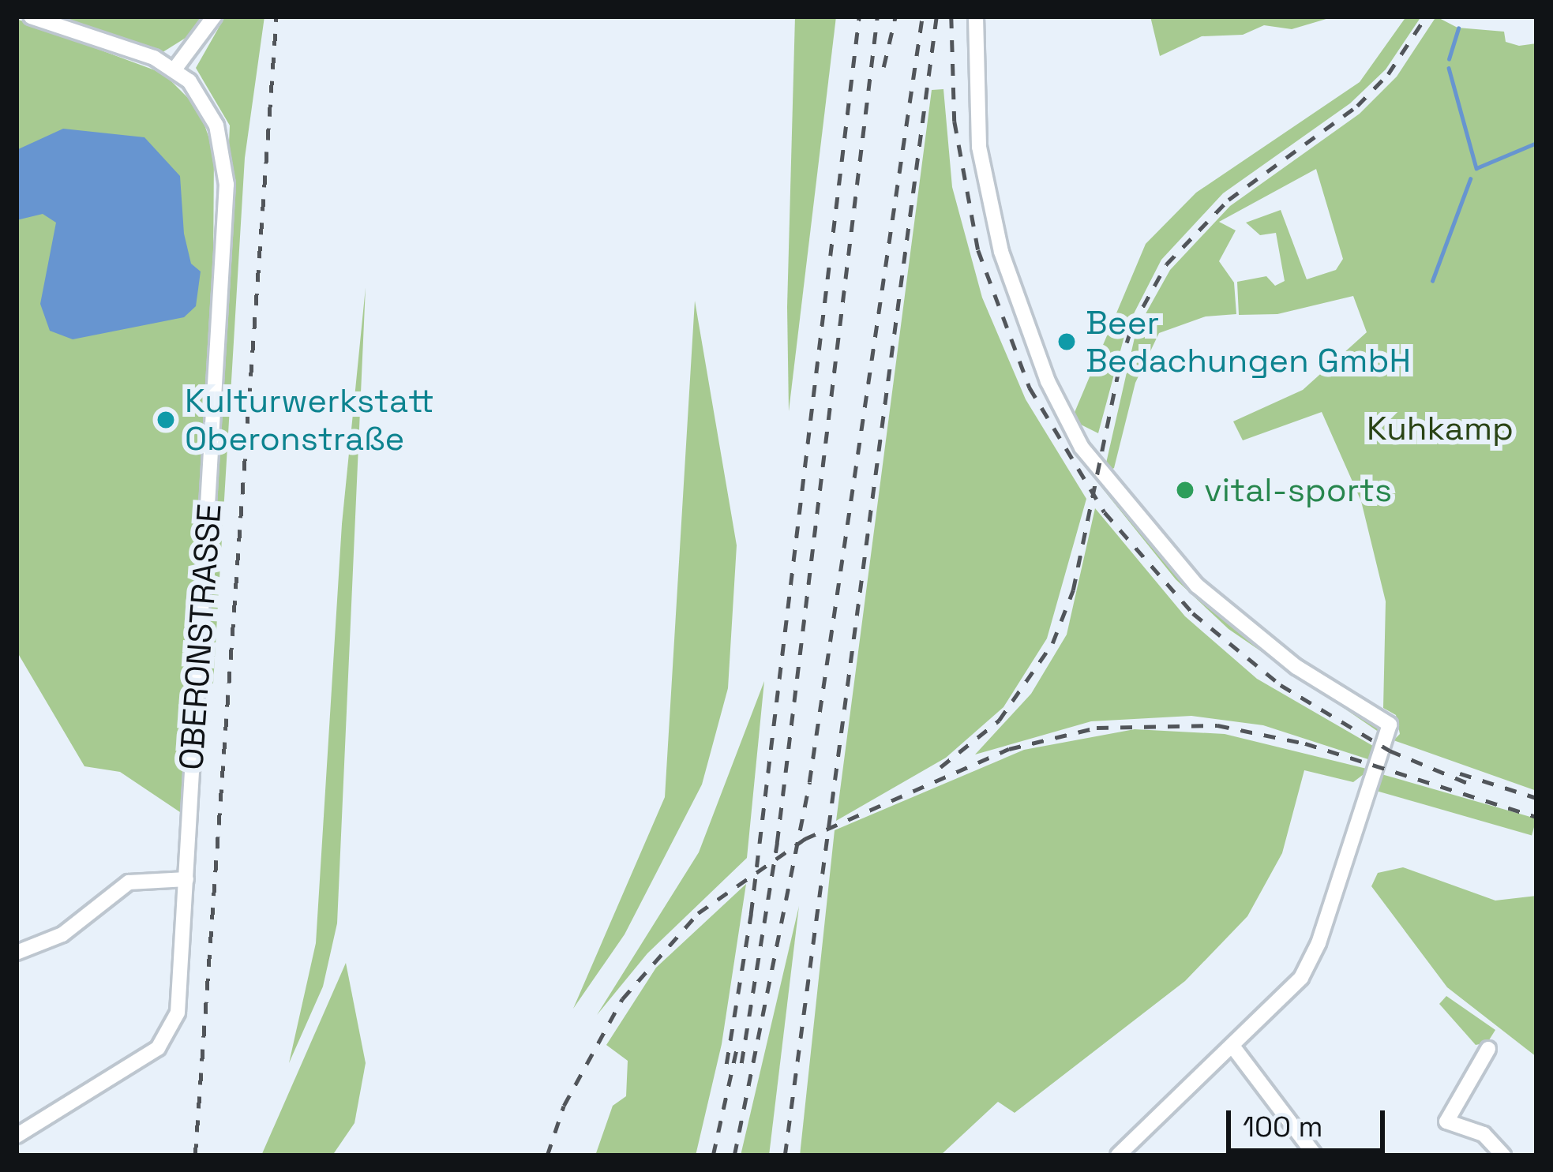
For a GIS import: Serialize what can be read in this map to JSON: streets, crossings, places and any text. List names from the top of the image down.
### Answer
{
  "streets": {
    "street": ["OBERONSTRASSE"]
  },
  "parks": ["Kuhkamp"],
  "places": ["Beer Bedachungen GmbH", "Kulturwerkstatt Oberonstraße", "vital-sports"],
  "scale_bar": "100 m"
}
